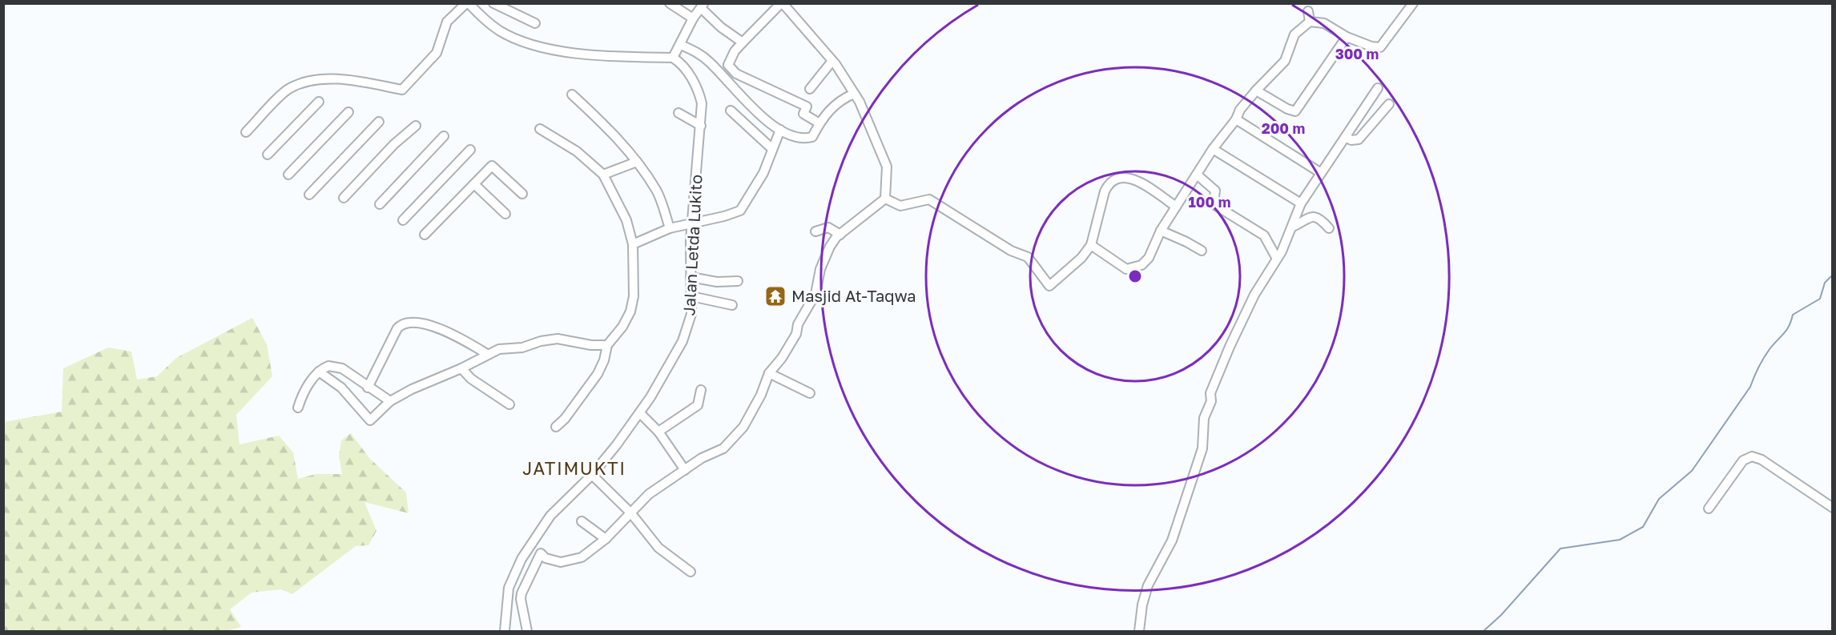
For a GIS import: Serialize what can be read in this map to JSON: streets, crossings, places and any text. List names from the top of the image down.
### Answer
{
  "streets": {
    "street": ["Jalan Letda Lukito"]
  },
  "districts": ["JATIMUKTI"],
  "places": {
    "temple": ["Masjid At-Taqwa"]
  },
  "rings": ["300 m", "200 m", "100 m"]
}
